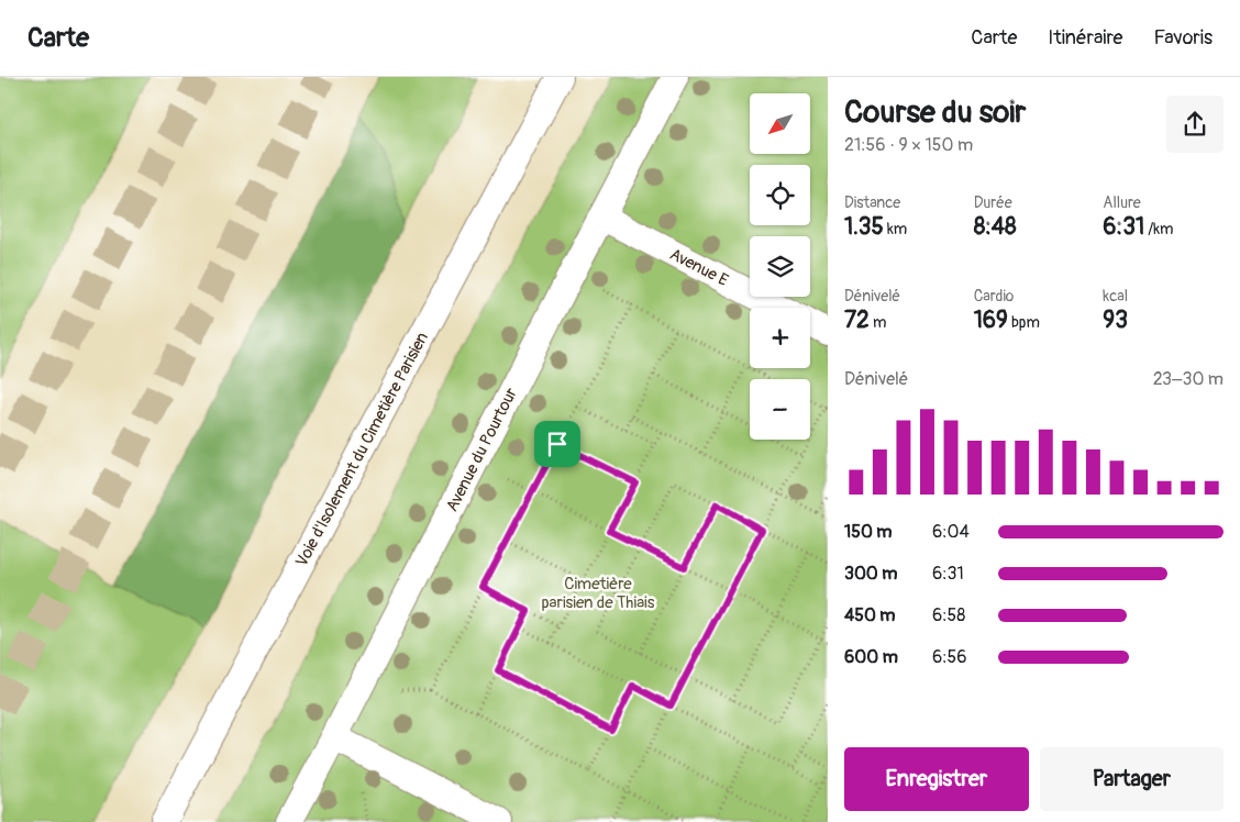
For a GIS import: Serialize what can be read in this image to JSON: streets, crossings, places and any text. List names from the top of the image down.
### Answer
{
  "streets": {
    "lane": ["Avenue E", "Voie d'Isolement du Cimetière Parisien", "Avenue du Pourtour"]
  },
  "crossings": [
    ["Avenue E", "Avenue du Pourtour"]
  ],
  "parks": ["Cimetière parisien de Thiais"],
  "north": "bottom left",
  "page": {
    "header": "Carte",
    "nav": ["Carte", "Itinéraire", "Favoris"],
    "heading": ["Course du soir", "21:56 · 9 × 150 m"],
    "map_buttons": ["+", "−"],
    "stats": [
      ["Distance", "1.35 km"],
      ["Durée", "8:48"],
      ["Allure", "6:31 /km"],
      ["Dénivelé", "72 m"],
      ["Cardio", "169 bpm"],
      ["kcal", "93"]
    ],
    "chart": ["Dénivelé", "23–30 m"],
    "list": [
      {
        "name": "150 m",
        "note": "6:04"
      },
      {
        "name": "300 m",
        "note": "6:31"
      },
      {
        "name": "450 m",
        "note": "6:58"
      },
      {
        "name": "600 m",
        "note": "6:56"
      }
    ],
    "buttons": ["Enregistrer", "Partager"]
  }
}
